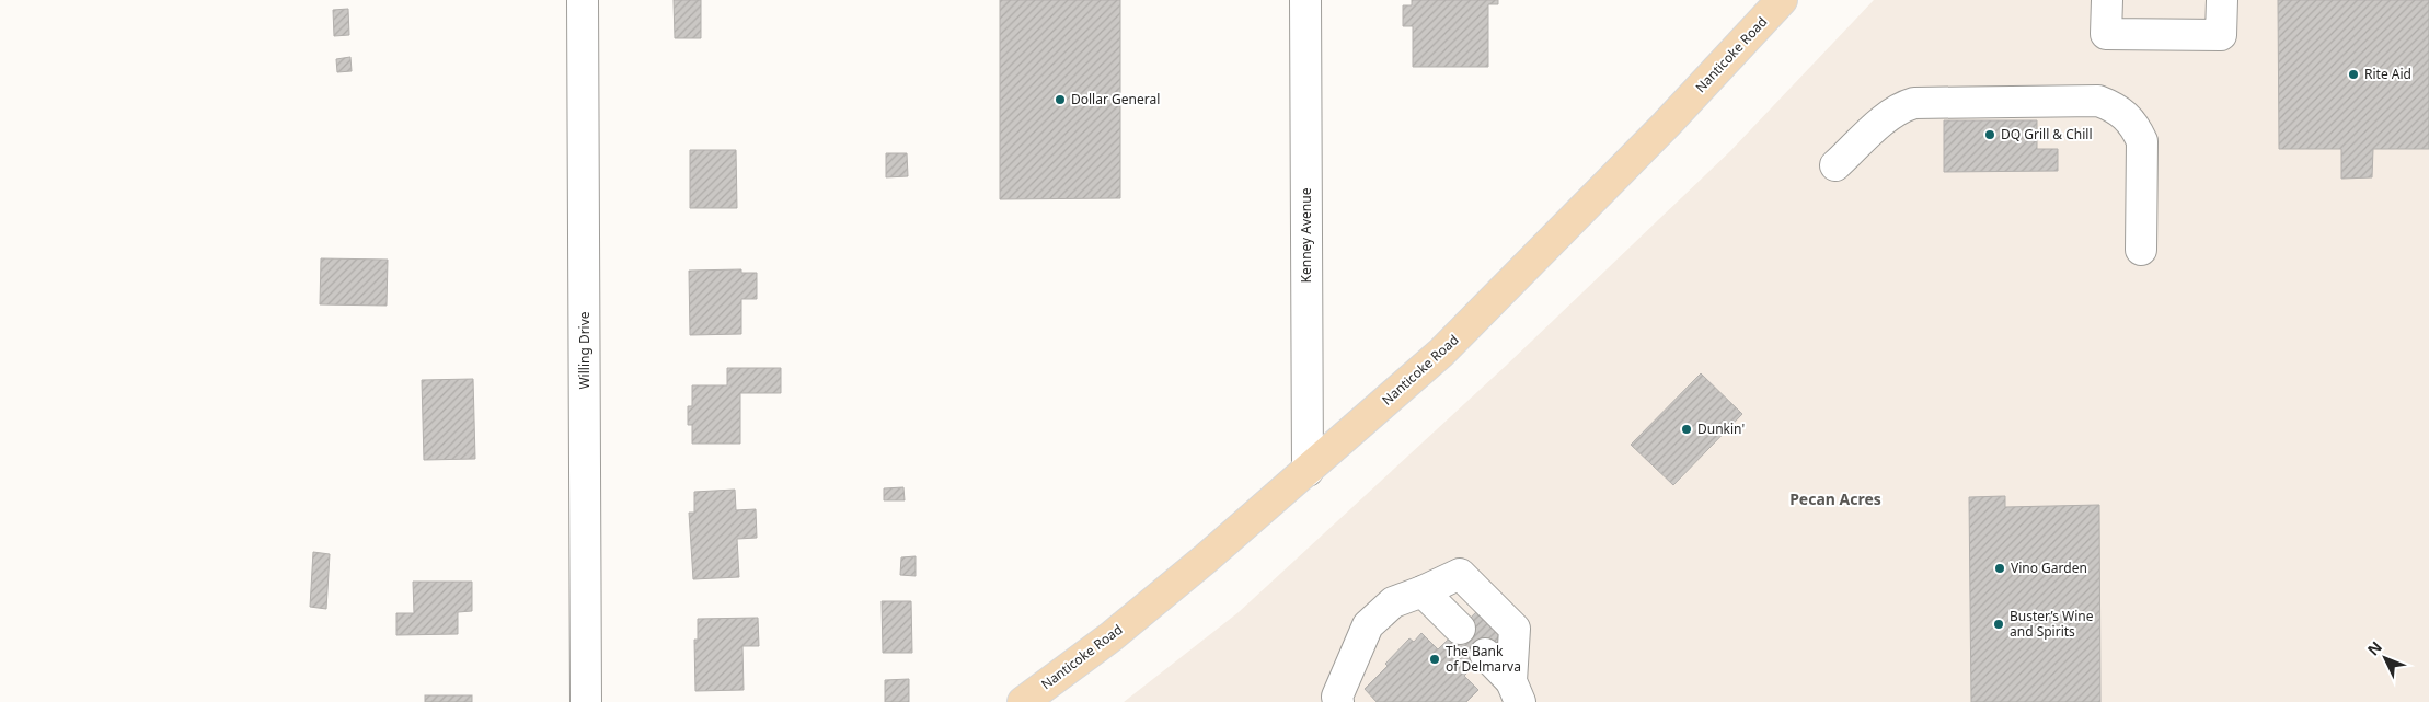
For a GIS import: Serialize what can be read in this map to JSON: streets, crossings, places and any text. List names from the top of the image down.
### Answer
{
  "streets": {
    "main road": ["Nanticoke Road"],
    "street": ["Kenney Avenue", "Willing Drive"]
  },
  "crossings": [
    ["Nanticoke Road", "Kenney Avenue"]
  ],
  "districts": ["Pecan Acres"],
  "places": [
    "Rite Aid",
    "Dollar General",
    "DQ Grill & Chill",
    "Dunkin'",
    "Vino Garden",
    "Buster’s Wine and Spirits",
    "The Bank of Delmarva"
  ],
  "north": "top left"
}
